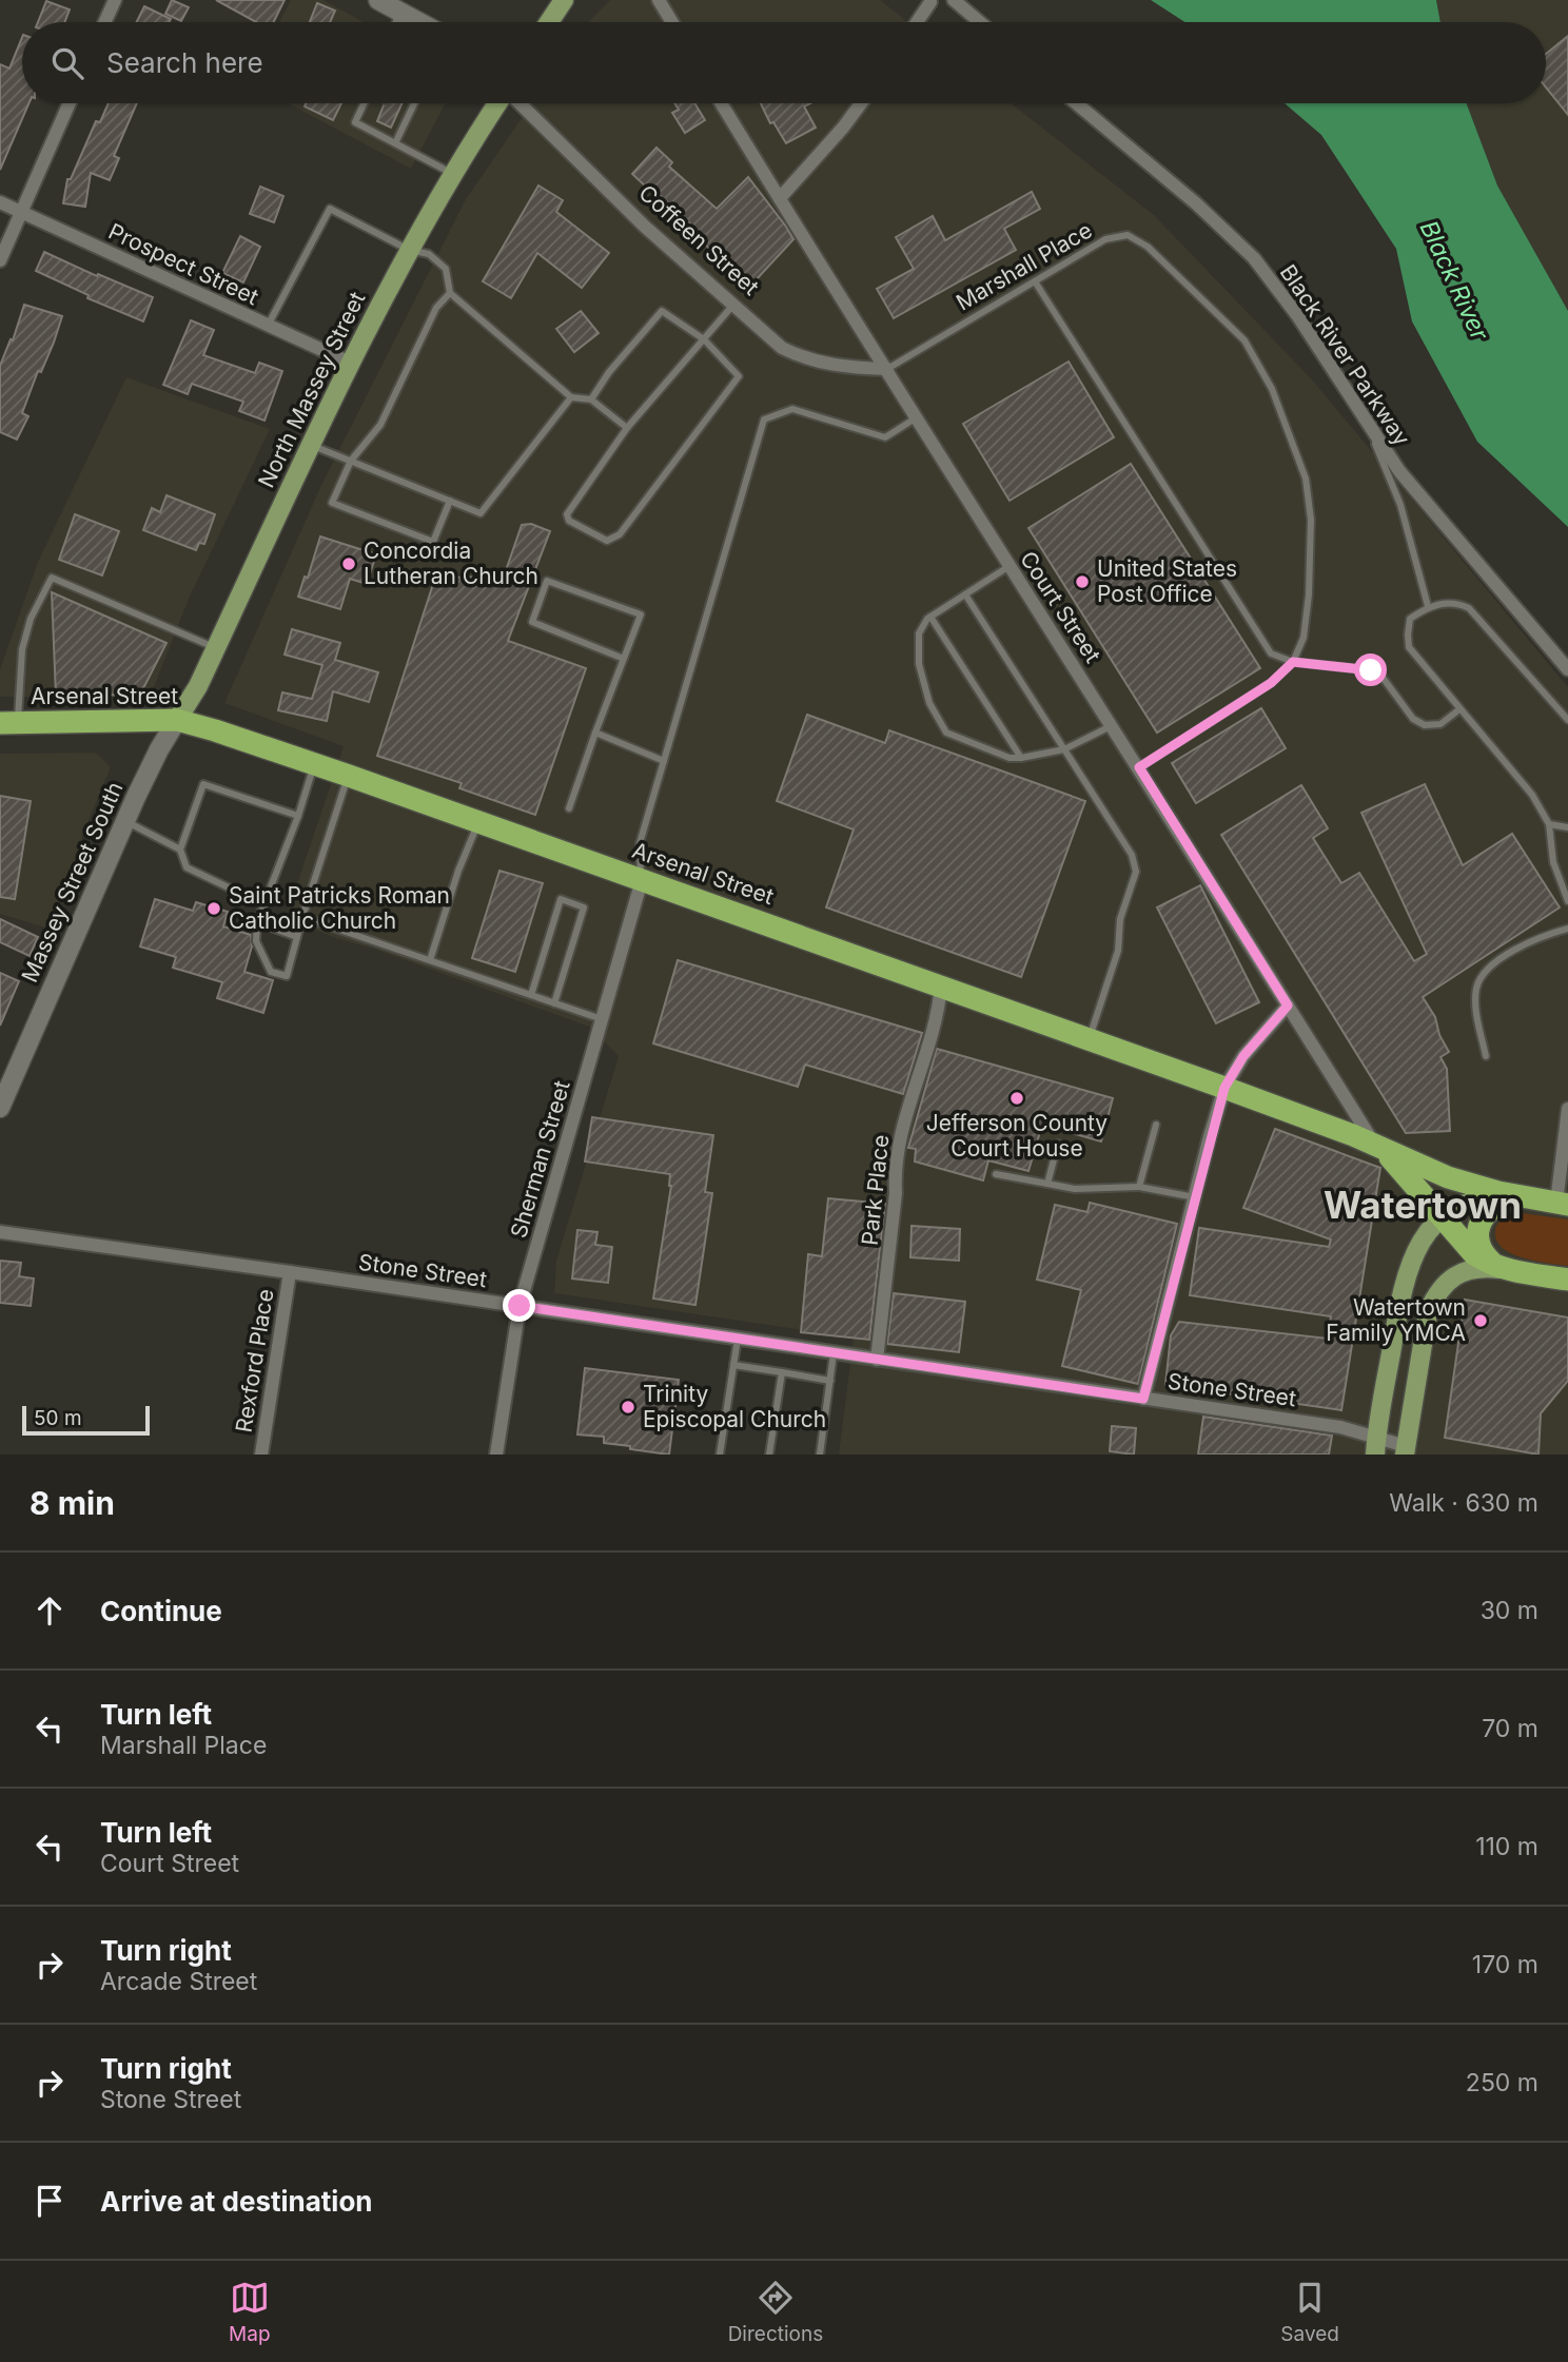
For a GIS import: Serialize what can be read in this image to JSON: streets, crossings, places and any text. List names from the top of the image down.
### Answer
{
  "streets": {
    "highway": ["Arsenal Street"],
    "main road": ["North Massey Street", "Massey Street South"],
    "street": [
      "Coffeen Street",
      "Prospect Street",
      "Black River Parkway",
      "Court Street",
      "Sherman Street",
      "Park Place",
      "Stone Street",
      "Rexford Place"
    ],
    "lane": ["Marshall Place"]
  },
  "crossings": [
    ["Coffeen Street", "Marshall Place"],
    ["Coffeen Street", "Court Street"],
    ["Prospect Street", "North Massey Street"],
    ["Marshall Place", "Court Street"],
    ["North Massey Street", "Arsenal Street"],
    ["North Massey Street", "Massey Street South"],
    ["Court Street", "Arsenal Street"],
    ["Arsenal Street", "Massey Street South"],
    ["Arsenal Street", "Sherman Street"],
    ["Arsenal Street", "Park Place"],
    ["Sherman Street", "Stone Street"],
    ["Park Place", "Stone Street"],
    ["Stone Street", "Rexford Place"]
  ],
  "districts": ["Watertown"],
  "water": ["Black River"],
  "places": [
    "Concordia Lutheran Church",
    "United States Post Office",
    "Saint Patricks Roman Catholic Church",
    "Jefferson County Court House",
    "Watertown Family YMCA",
    "Trinity Episcopal Church"
  ],
  "scale_bar": "50 m",
  "page": {
    "search": "Search here",
    "scale": "50 m",
    "heading": ["8 min", "Walk · 630 m"],
    "list": [
      ["Continue", "30 m"],
      ["Turn left", "Marshall Place", "70 m"],
      ["Turn left", "Court Street", "110 m"],
      ["Turn right", "Arcade Street", "170 m"],
      ["Turn right", "Stone Street", "250 m"],
      "Arrive at destination"
    ],
    "nav": ["Map", "Directions", "Saved"]
  }
}
